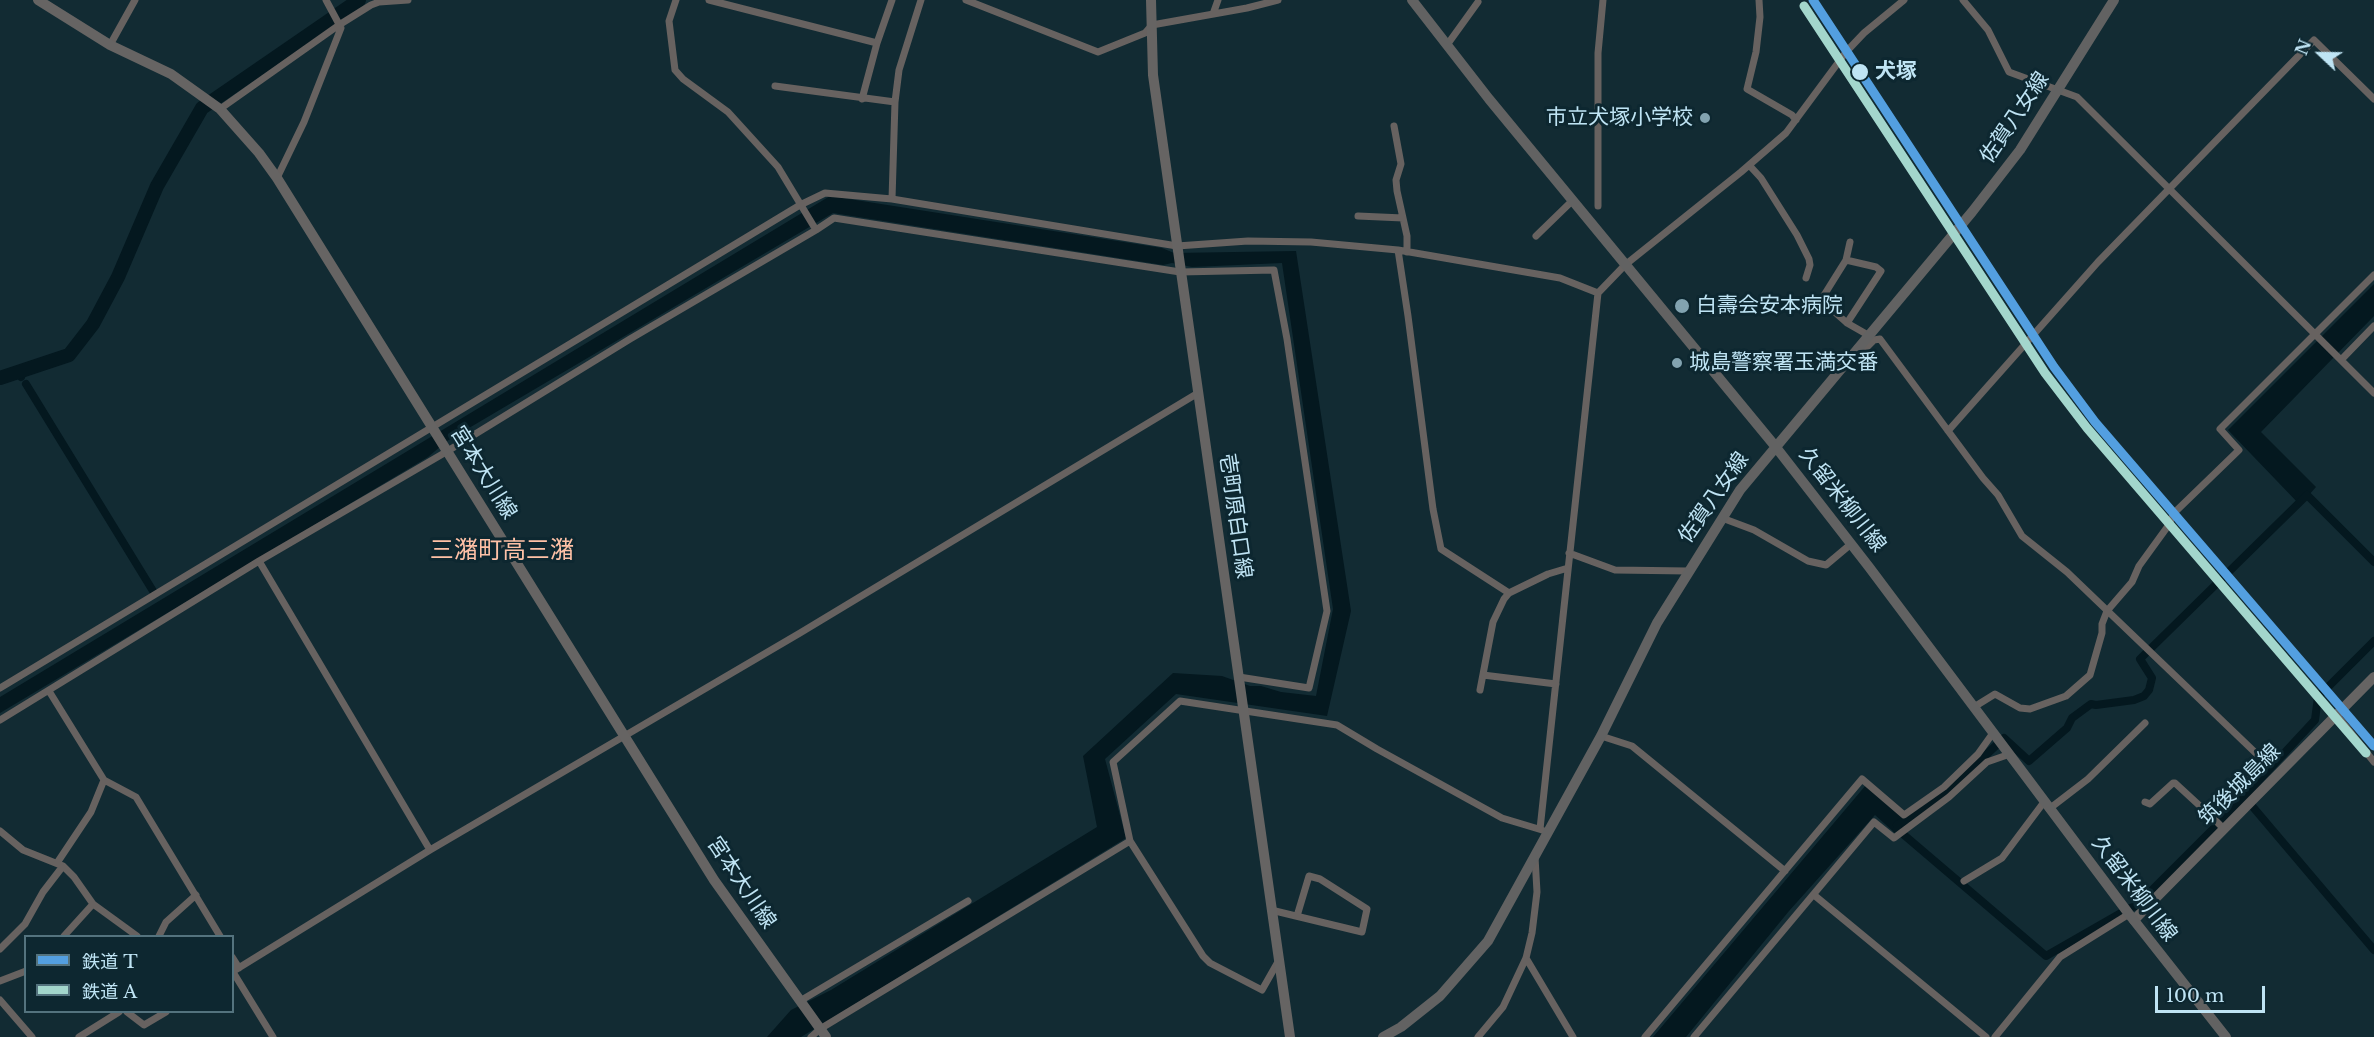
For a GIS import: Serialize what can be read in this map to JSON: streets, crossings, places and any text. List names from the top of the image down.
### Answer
{
  "streets": {
    "main road": [
      "佐賀八女線",
      "宮本大川線",
      "久留米柳川線",
      "壱町原白口線",
      "筑後城島線"
    ]
  },
  "crossings": [
    ["佐賀八女線", "久留米柳川線"],
    ["久留米柳川線", "筑後城島線"]
  ],
  "districts": ["三潴町高三潴"],
  "places": [
    "犬塚",
    "市立犬塚小学校",
    "白壽会安本病院",
    "城島警察署玉満交番"
  ],
  "lines": ["rail line T", "rail line A"],
  "legend": ["鉄道 T", "鉄道 A"],
  "scale_bar": "100 m",
  "north": "left"
}
